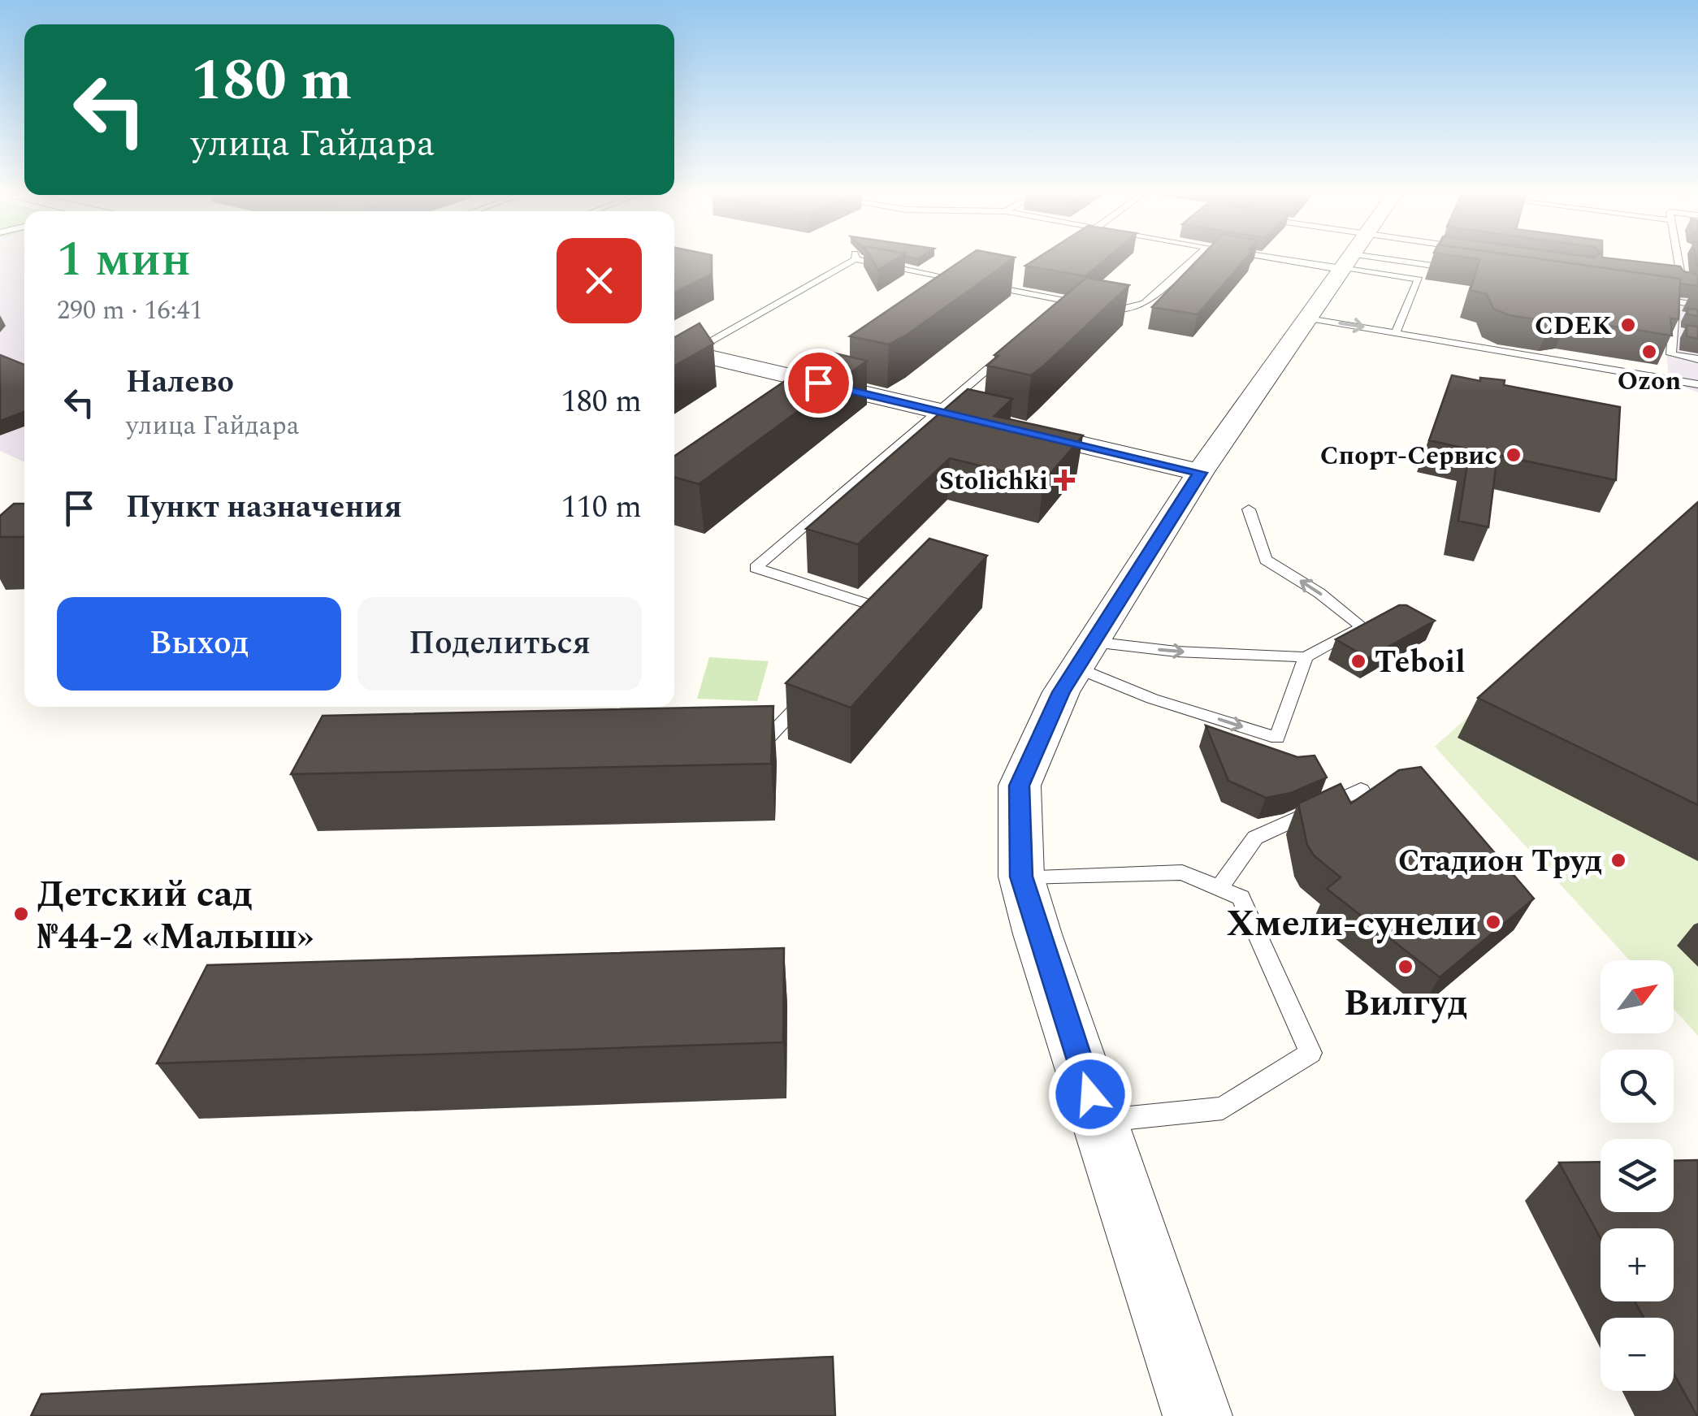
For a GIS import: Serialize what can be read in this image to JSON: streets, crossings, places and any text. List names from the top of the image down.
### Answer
{
  "places": {
    "other": [
      "CDEK",
      "Ozon",
      "Спорт-Сервис",
      "Teboil",
      "Стадион Труд",
      "Детский сад №44-2 «Малыш»",
      "Хмели-сунели",
      "Вилгуд"
    ],
    "health": ["Stolichki"]
  },
  "north": "top right",
  "page": {
    "turn": ["180 m", "улица Гайдара"],
    "heading": ["1 мин", "290 m · 16:41"],
    "list": [
      {
        "name": "Налево",
        "note": "улица Гайдара",
        "value": "180 m"
      },
      {
        "name": "Пункт назначения",
        "value": "110 m"
      }
    ],
    "buttons": ["Выход", "Поделиться"],
    "map_buttons": ["+", "−"]
  }
}
